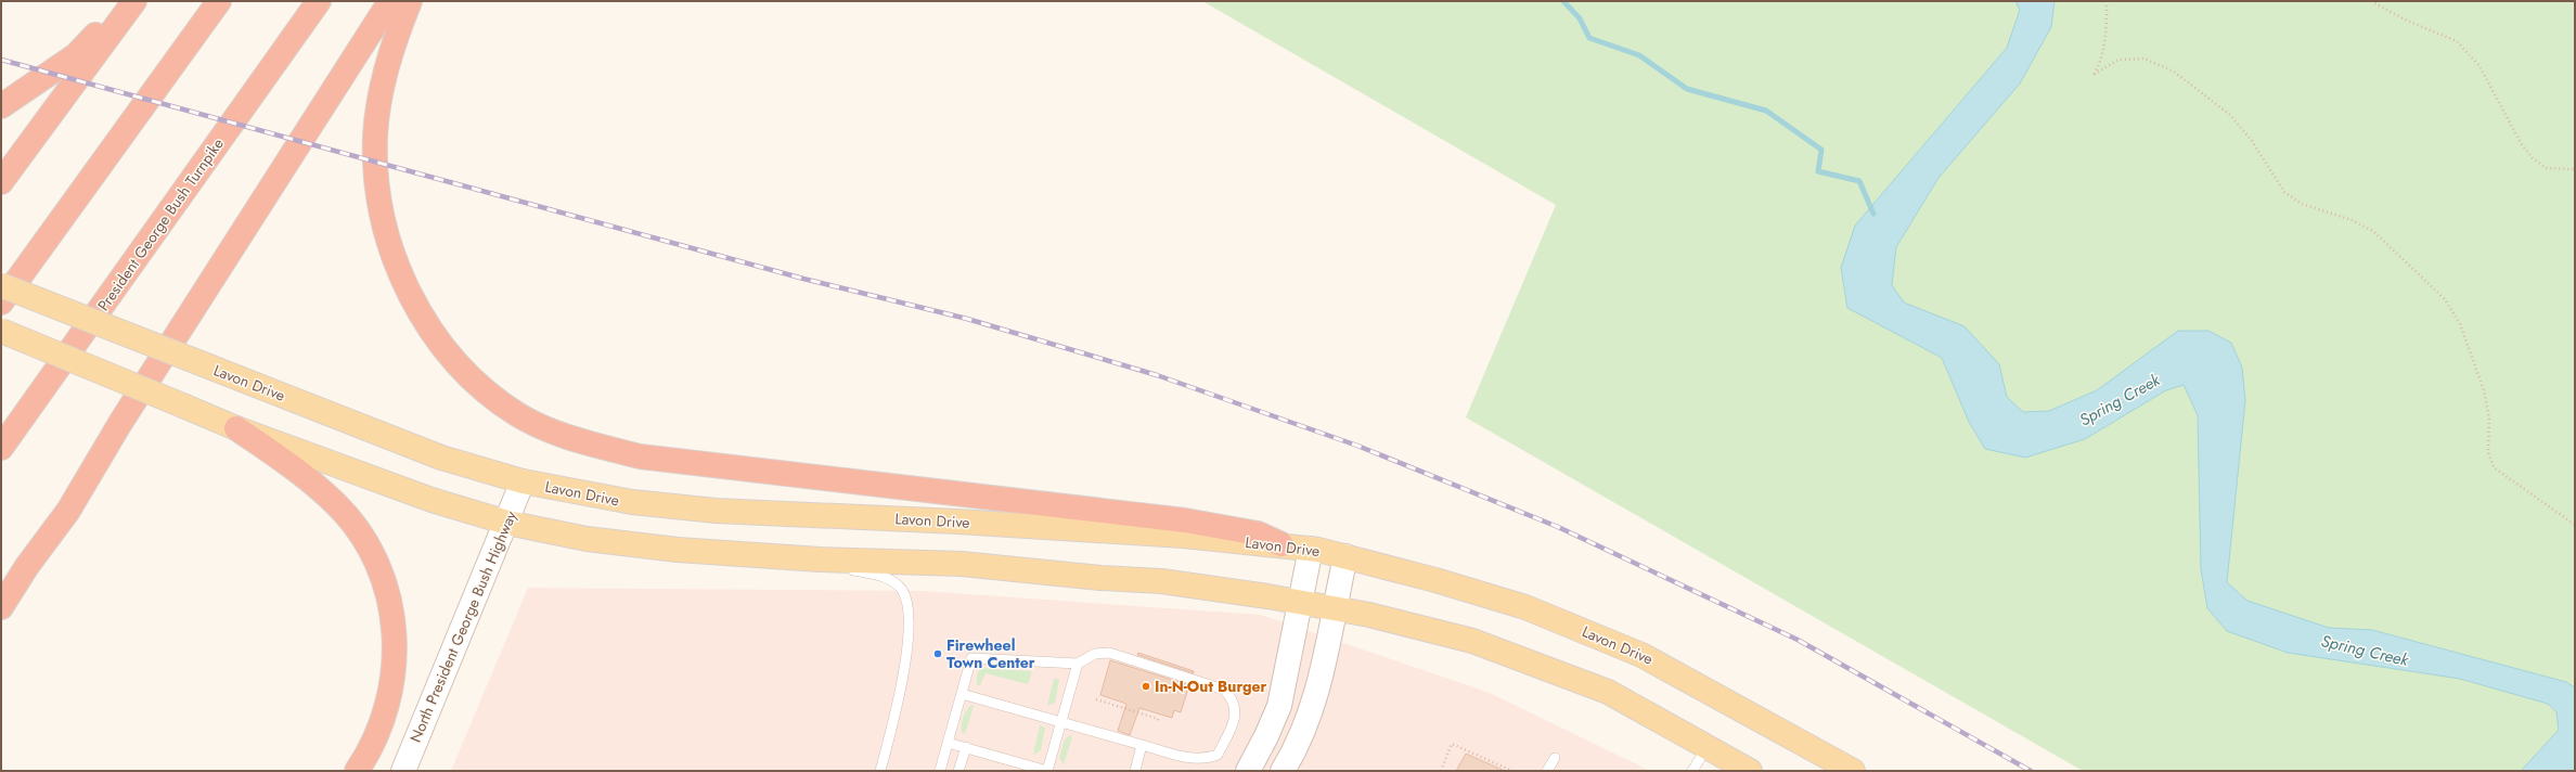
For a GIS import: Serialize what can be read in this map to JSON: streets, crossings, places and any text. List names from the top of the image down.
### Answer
{
  "streets": {
    "highway": ["President George Bush Turnpike"],
    "main road": ["Lavon Drive"],
    "street": ["North President George Bush Highway"]
  },
  "crossings": [
    ["Lavon Drive", "North President George Bush Highway"]
  ],
  "water": ["Spring Creek"],
  "places": ["Firewheel Town Center", "In-N-Out Burger"]
}
